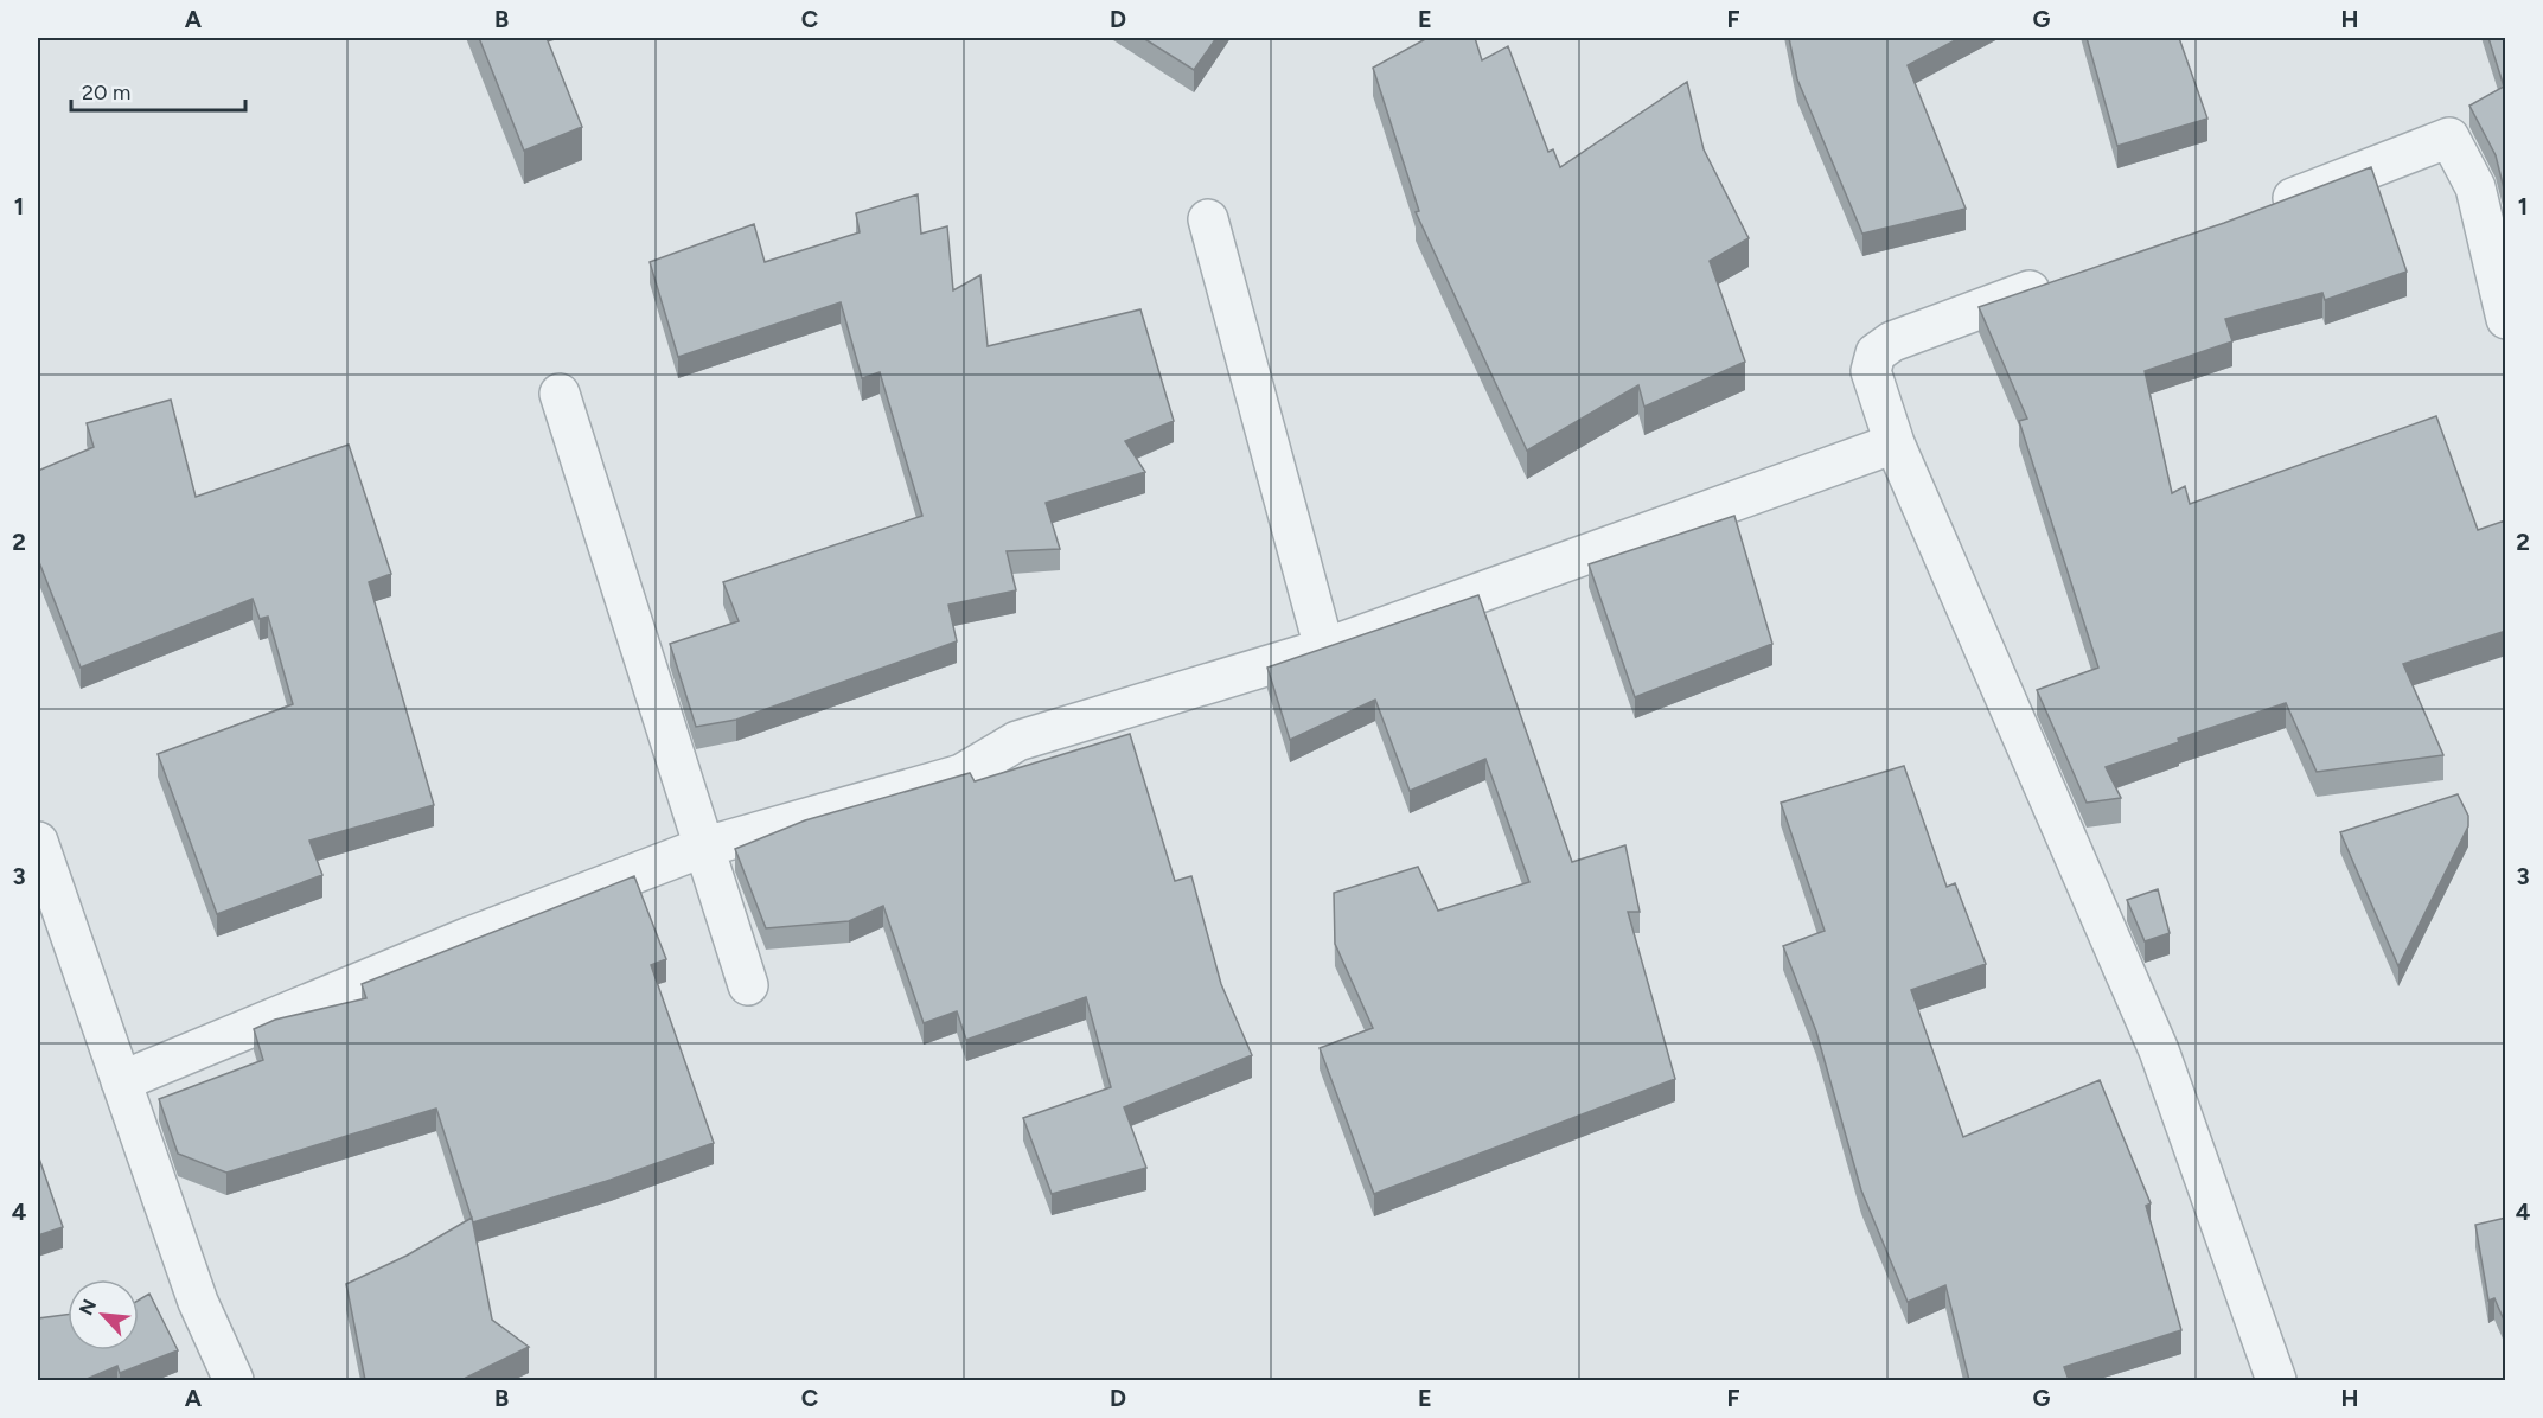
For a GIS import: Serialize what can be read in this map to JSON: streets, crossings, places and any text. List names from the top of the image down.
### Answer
{
  "scale_bar": "20 m",
  "north": "top left",
  "grid": {
    "columns": [
      "A",
      "B",
      "C",
      "D",
      "E",
      "F",
      "G",
      "H"
    ],
    "rows": [
      "1",
      "2",
      "3",
      "4"
    ]
  }
}
